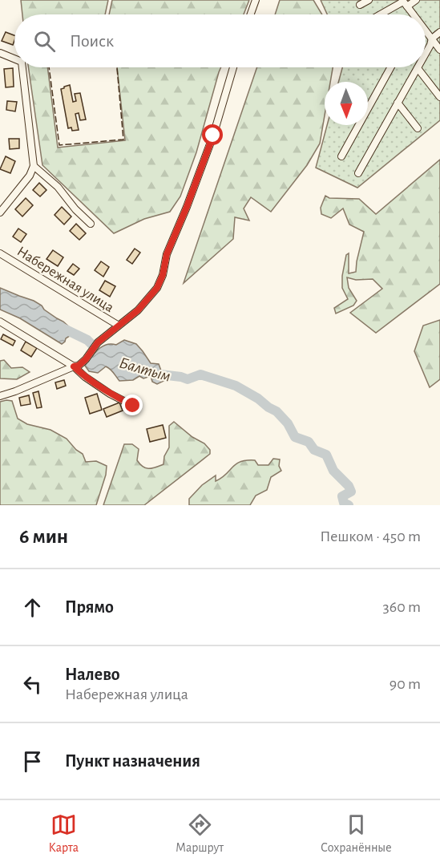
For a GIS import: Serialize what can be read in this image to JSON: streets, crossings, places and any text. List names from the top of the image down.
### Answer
{
  "streets": {
    "street": ["Набережная улица"]
  },
  "water": ["Балтым"],
  "north": "bottom",
  "page": {
    "search": "Поиск",
    "heading": ["6 мин", "Пешком · 450 m"],
    "list": [
      ["Прямо", "360 m"],
      ["Налево", "Набережная улица", "90 m"],
      "Пункт назначения"
    ],
    "nav": ["Карта", "Маршрут", "Сохранённые"]
  }
}
